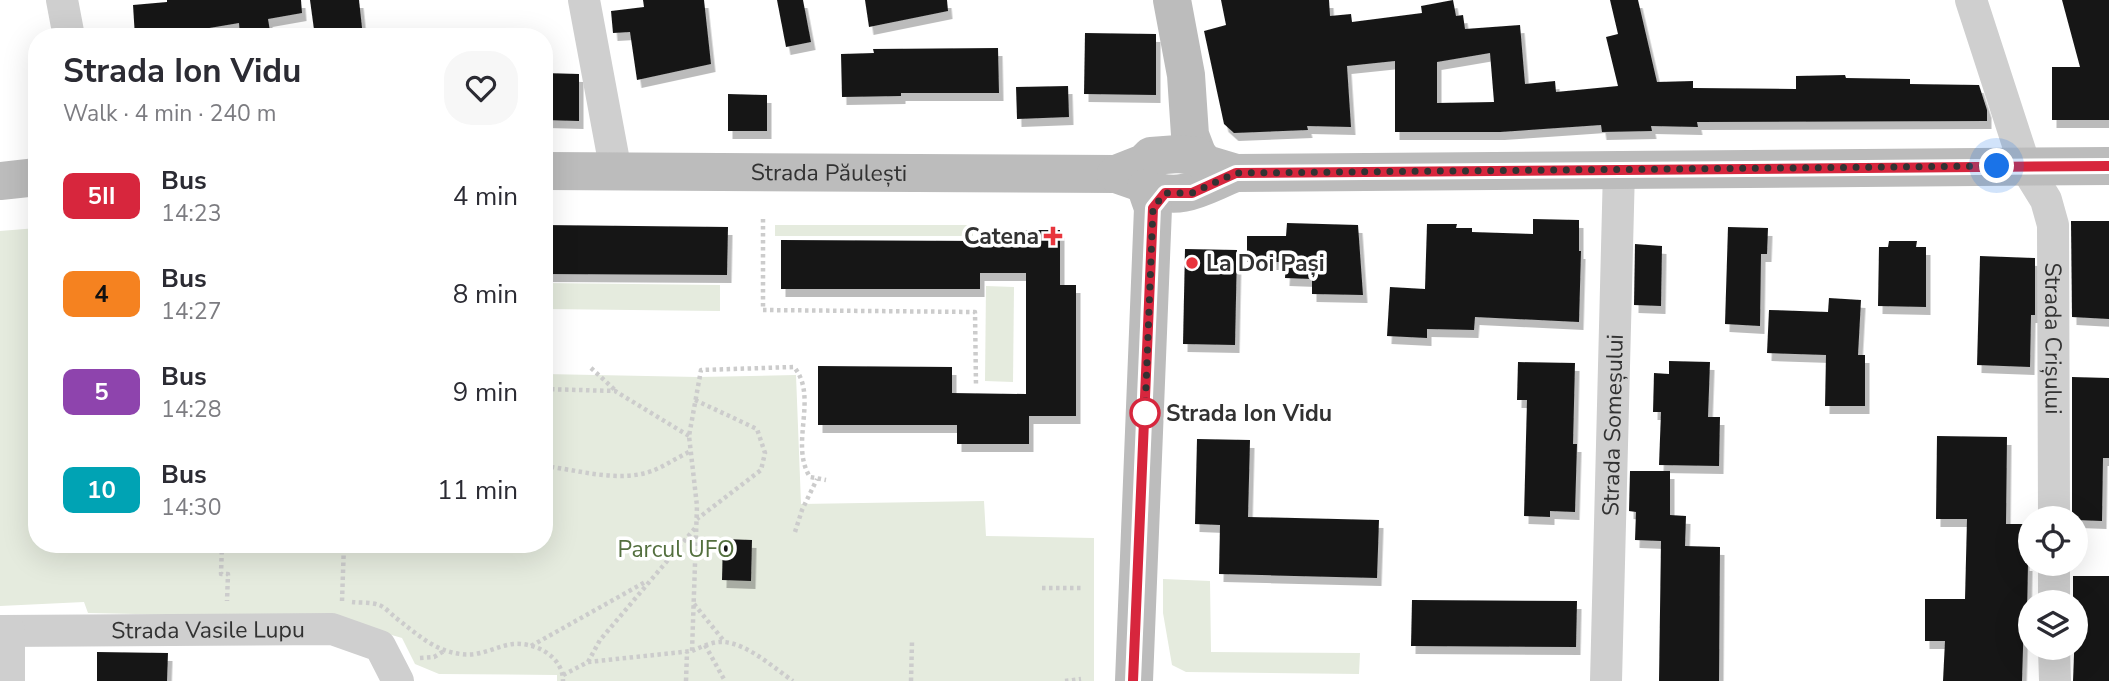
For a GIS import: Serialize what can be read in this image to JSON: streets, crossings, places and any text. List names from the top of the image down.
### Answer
{
  "streets": {
    "main road": ["Strada Păulești"],
    "street": ["Strada Crișului", "Strada Someșului", "Strada Vasile Lupu"]
  },
  "crossings": [
    ["Strada Păulești", "Strada Crișului"],
    ["Strada Păulești", "Strada Someșului"]
  ],
  "parks": ["Parcul UFO"],
  "places": {
    "health": ["Catena"],
    "other": ["La Doi Pași", "Strada Ion Vidu"]
  },
  "lines": ["bus line 5II"],
  "page": {
    "heading": ["Strada Ion Vidu", "Walk · 4 min · 240 m"],
    "list": [
      {
        "mark": "5II",
        "name": "Bus",
        "note": "14:23",
        "value": "4 min"
      },
      {
        "mark": "4",
        "name": "Bus",
        "note": "14:27",
        "value": "8 min"
      },
      {
        "mark": "5",
        "name": "Bus",
        "note": "14:28",
        "value": "9 min"
      },
      {
        "mark": "10",
        "name": "Bus",
        "note": "14:30",
        "value": "11 min"
      }
    ]
  }
}
